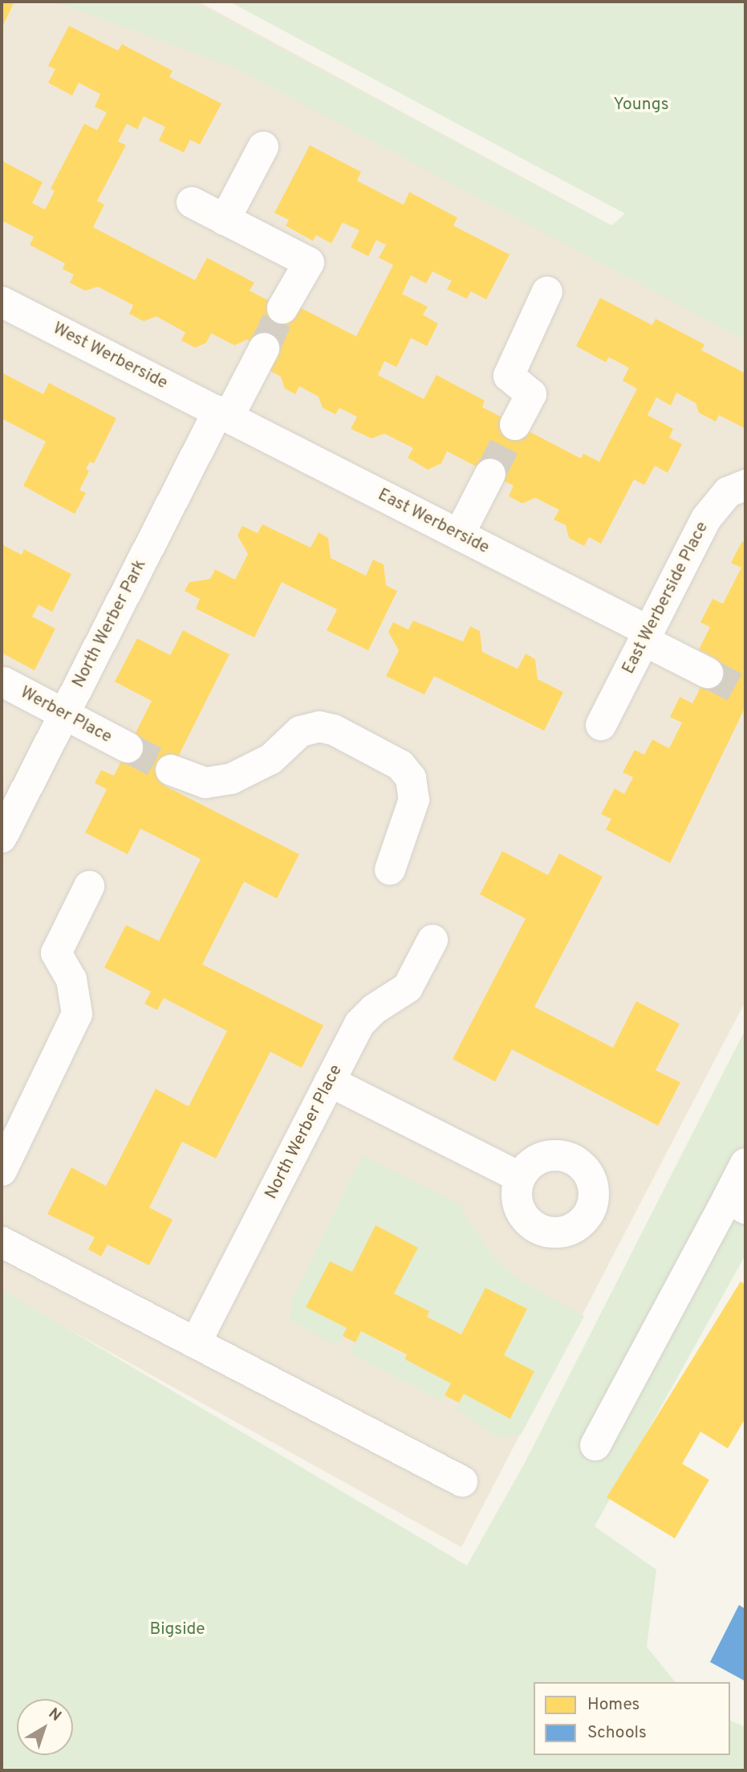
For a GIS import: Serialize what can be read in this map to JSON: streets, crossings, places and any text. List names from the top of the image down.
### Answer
{
  "streets": {
    "street": [
      "West Werberside",
      "East Werberside",
      "East Werberside Place",
      "North Werber Park",
      "Werber Place",
      "North Werber Place"
    ]
  },
  "crossings": [
    ["West Werberside", "East Werberside"],
    ["West Werberside", "North Werber Park"],
    ["East Werberside", "East Werberside Place"],
    ["East Werberside", "North Werber Park"],
    ["North Werber Park", "Werber Place"]
  ],
  "parks": ["Youngs", "Bigside"],
  "legend": ["Homes", "Schools"],
  "north": "top right"
}
